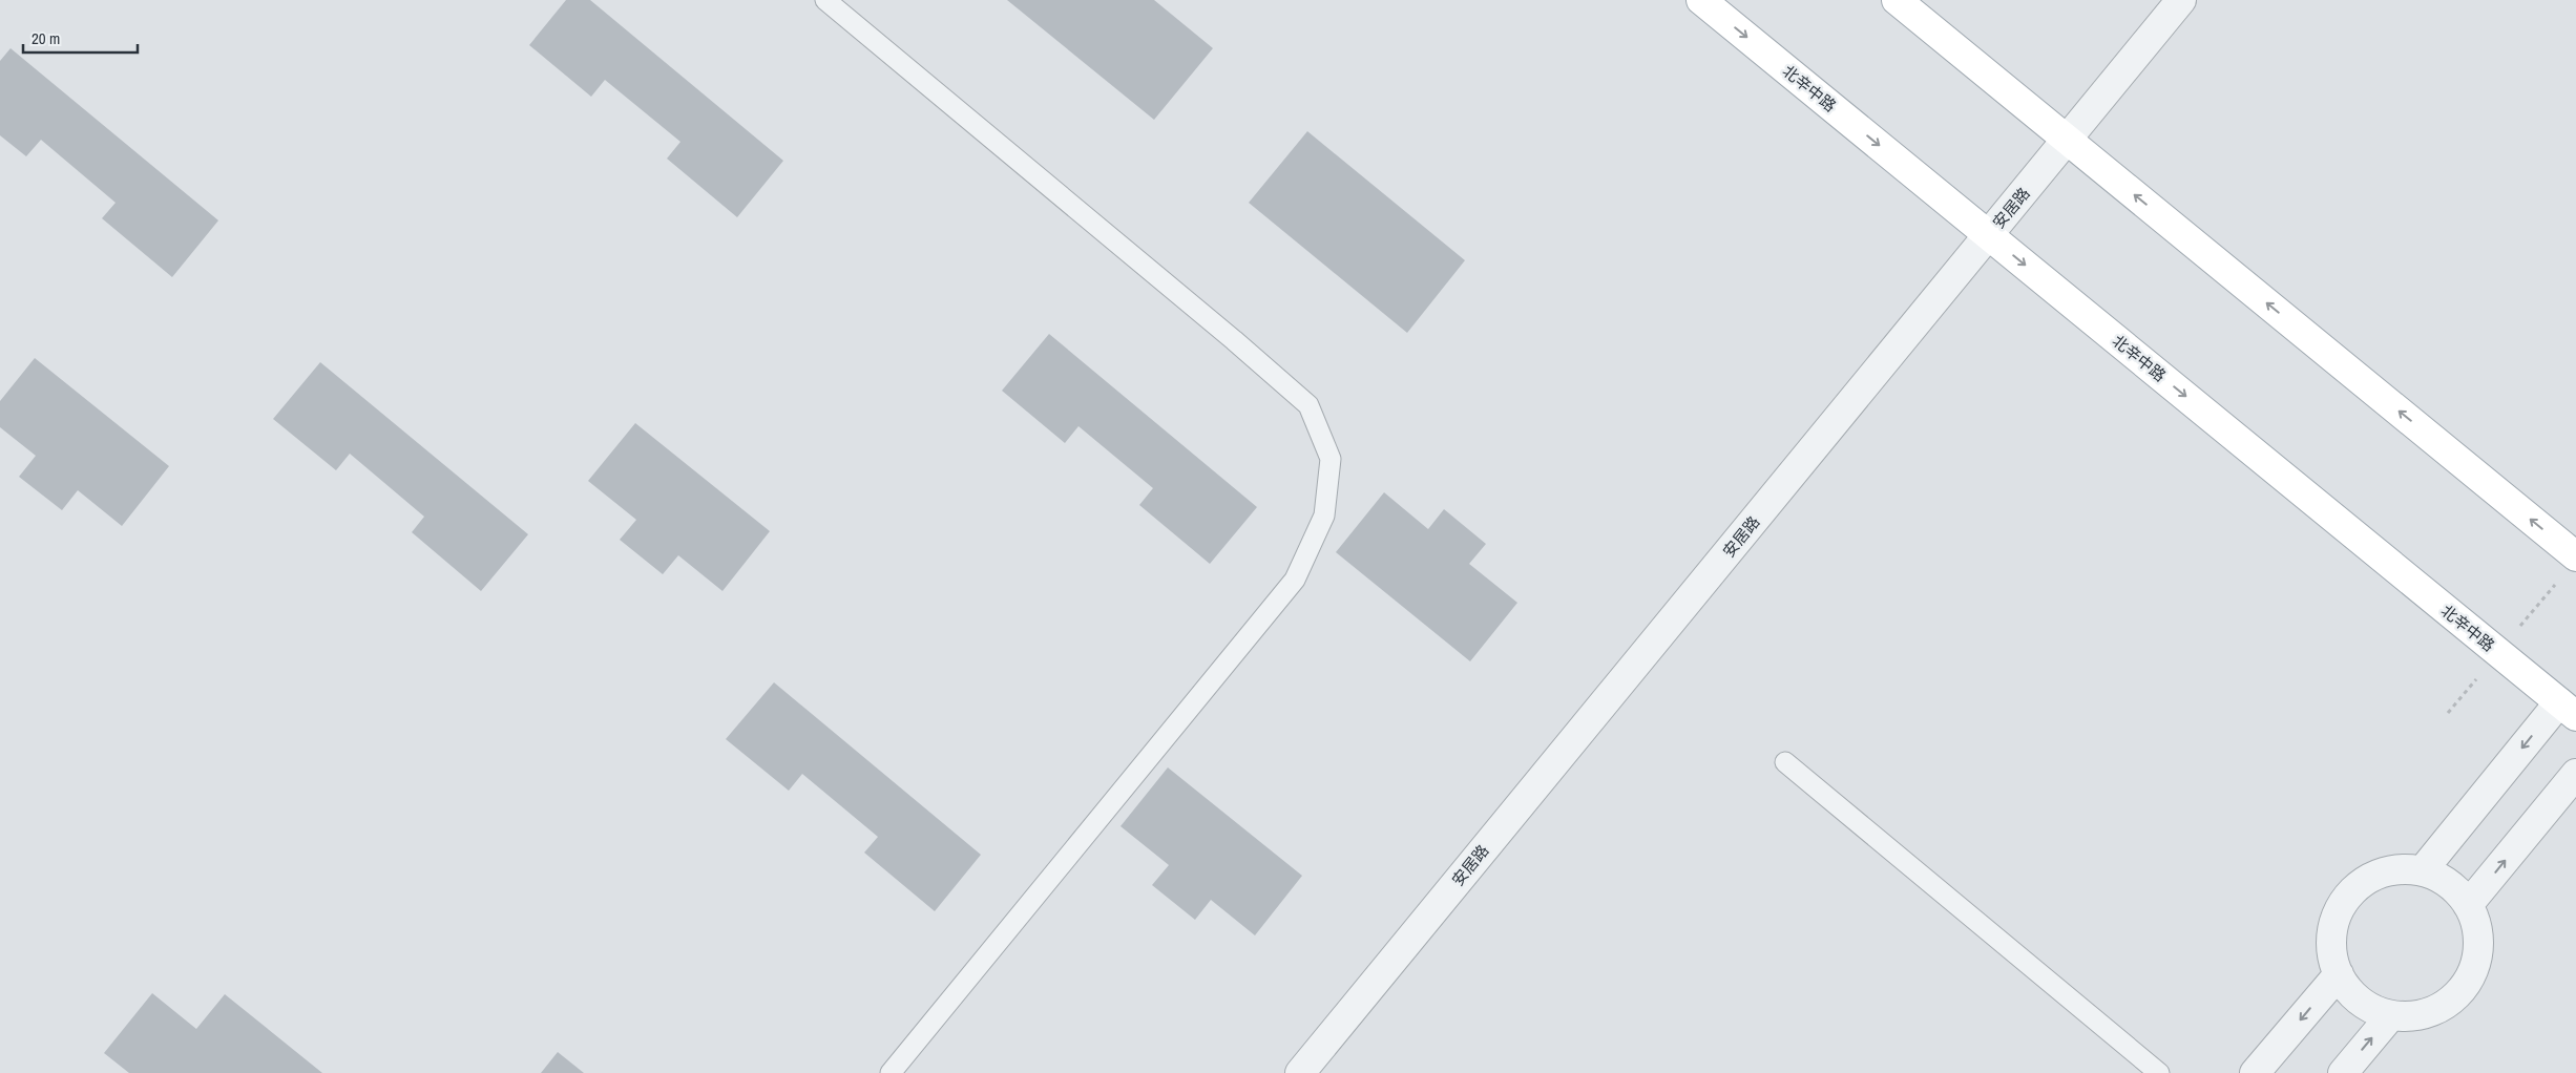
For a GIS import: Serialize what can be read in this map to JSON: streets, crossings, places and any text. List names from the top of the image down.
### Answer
{
  "streets": {
    "main road": ["北辛中路"],
    "street": ["安居路"]
  },
  "crossings": [
    ["北辛中路", "安居路"]
  ],
  "scale_bar": "20 m"
}
